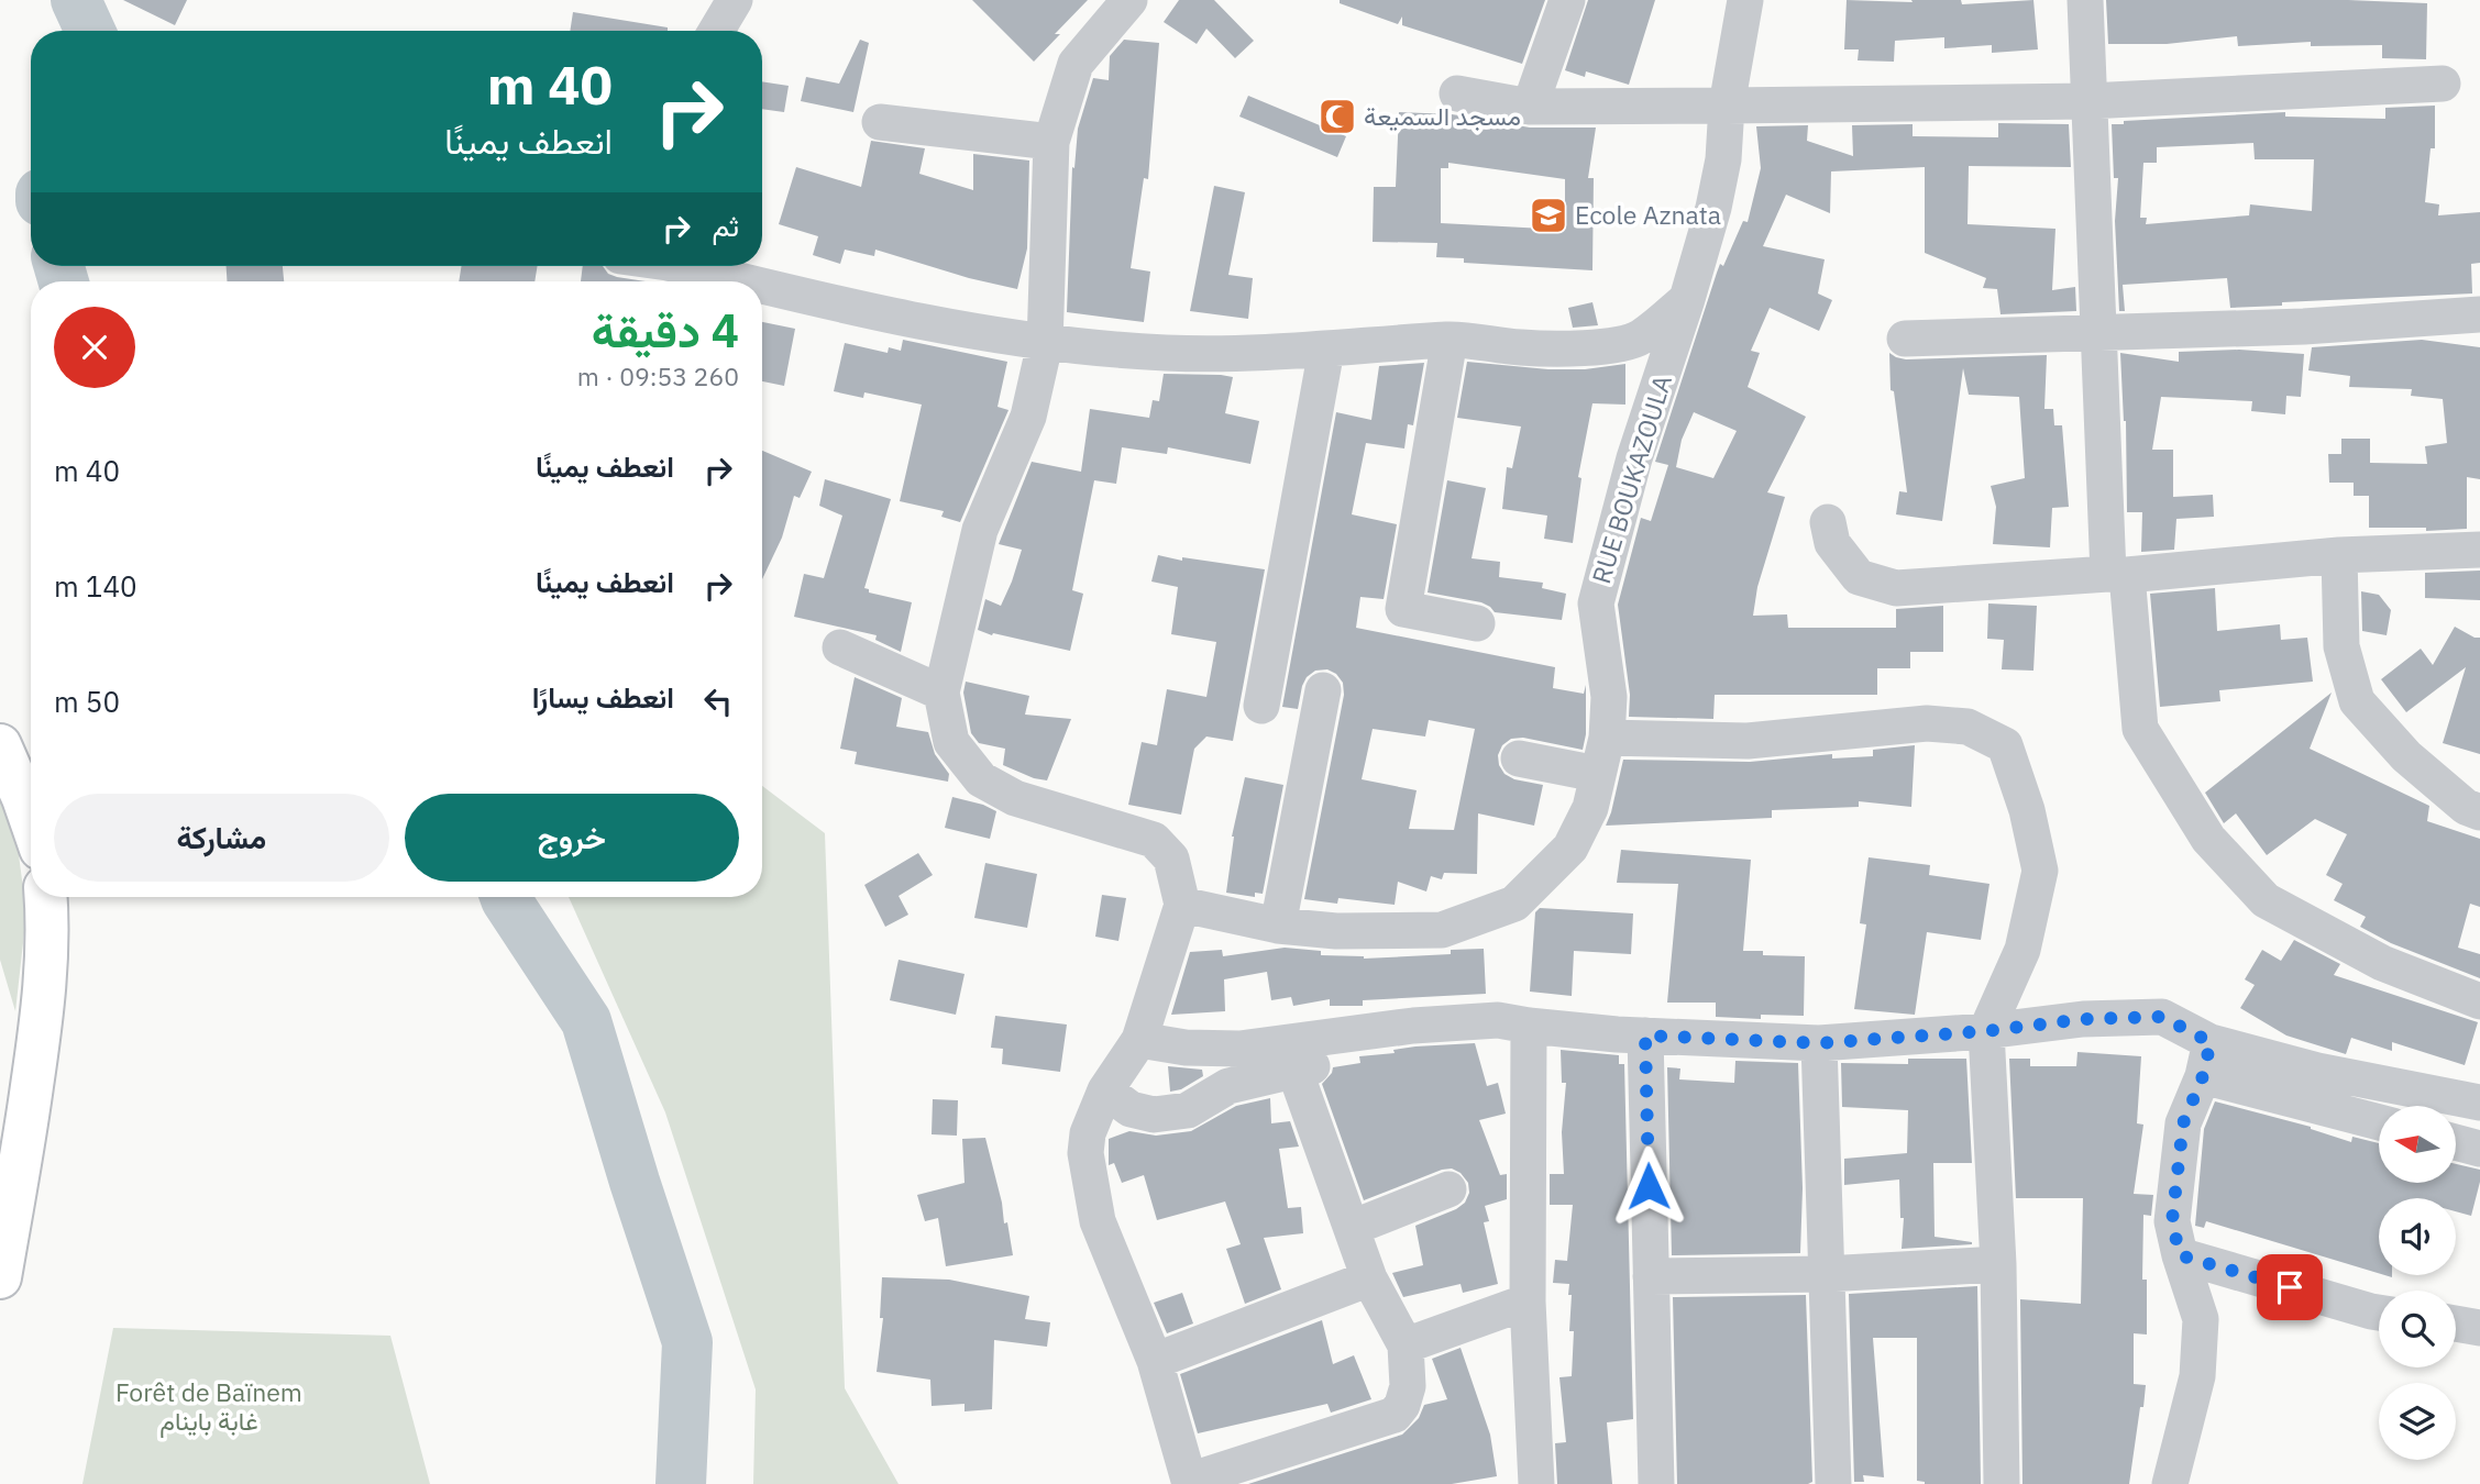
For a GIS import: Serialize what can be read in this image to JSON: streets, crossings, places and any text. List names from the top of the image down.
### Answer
{
  "streets": {
    "street": ["RUE BOUKAZOULA"]
  },
  "parks": ["Forêt de Baïnem غابة باينام"],
  "places": {
    "mosque": ["مسجد السميعة"],
    "school or university": ["Ecole Aznata"]
  },
  "north": "left",
  "page": {
    "turn": ["40 m", "انعطف يمينًا"],
    "then": "ثم",
    "heading": ["4 دقيقة", "260 m · 09:53"],
    "list": [
      {
        "name": "انعطف يمينًا",
        "value": "40 m"
      },
      {
        "name": "انعطف يمينًا",
        "value": "140 m"
      },
      {
        "name": "انعطف يسارًا",
        "value": "50 m"
      }
    ],
    "buttons": ["خروج", "مشاركة"]
  }
}
